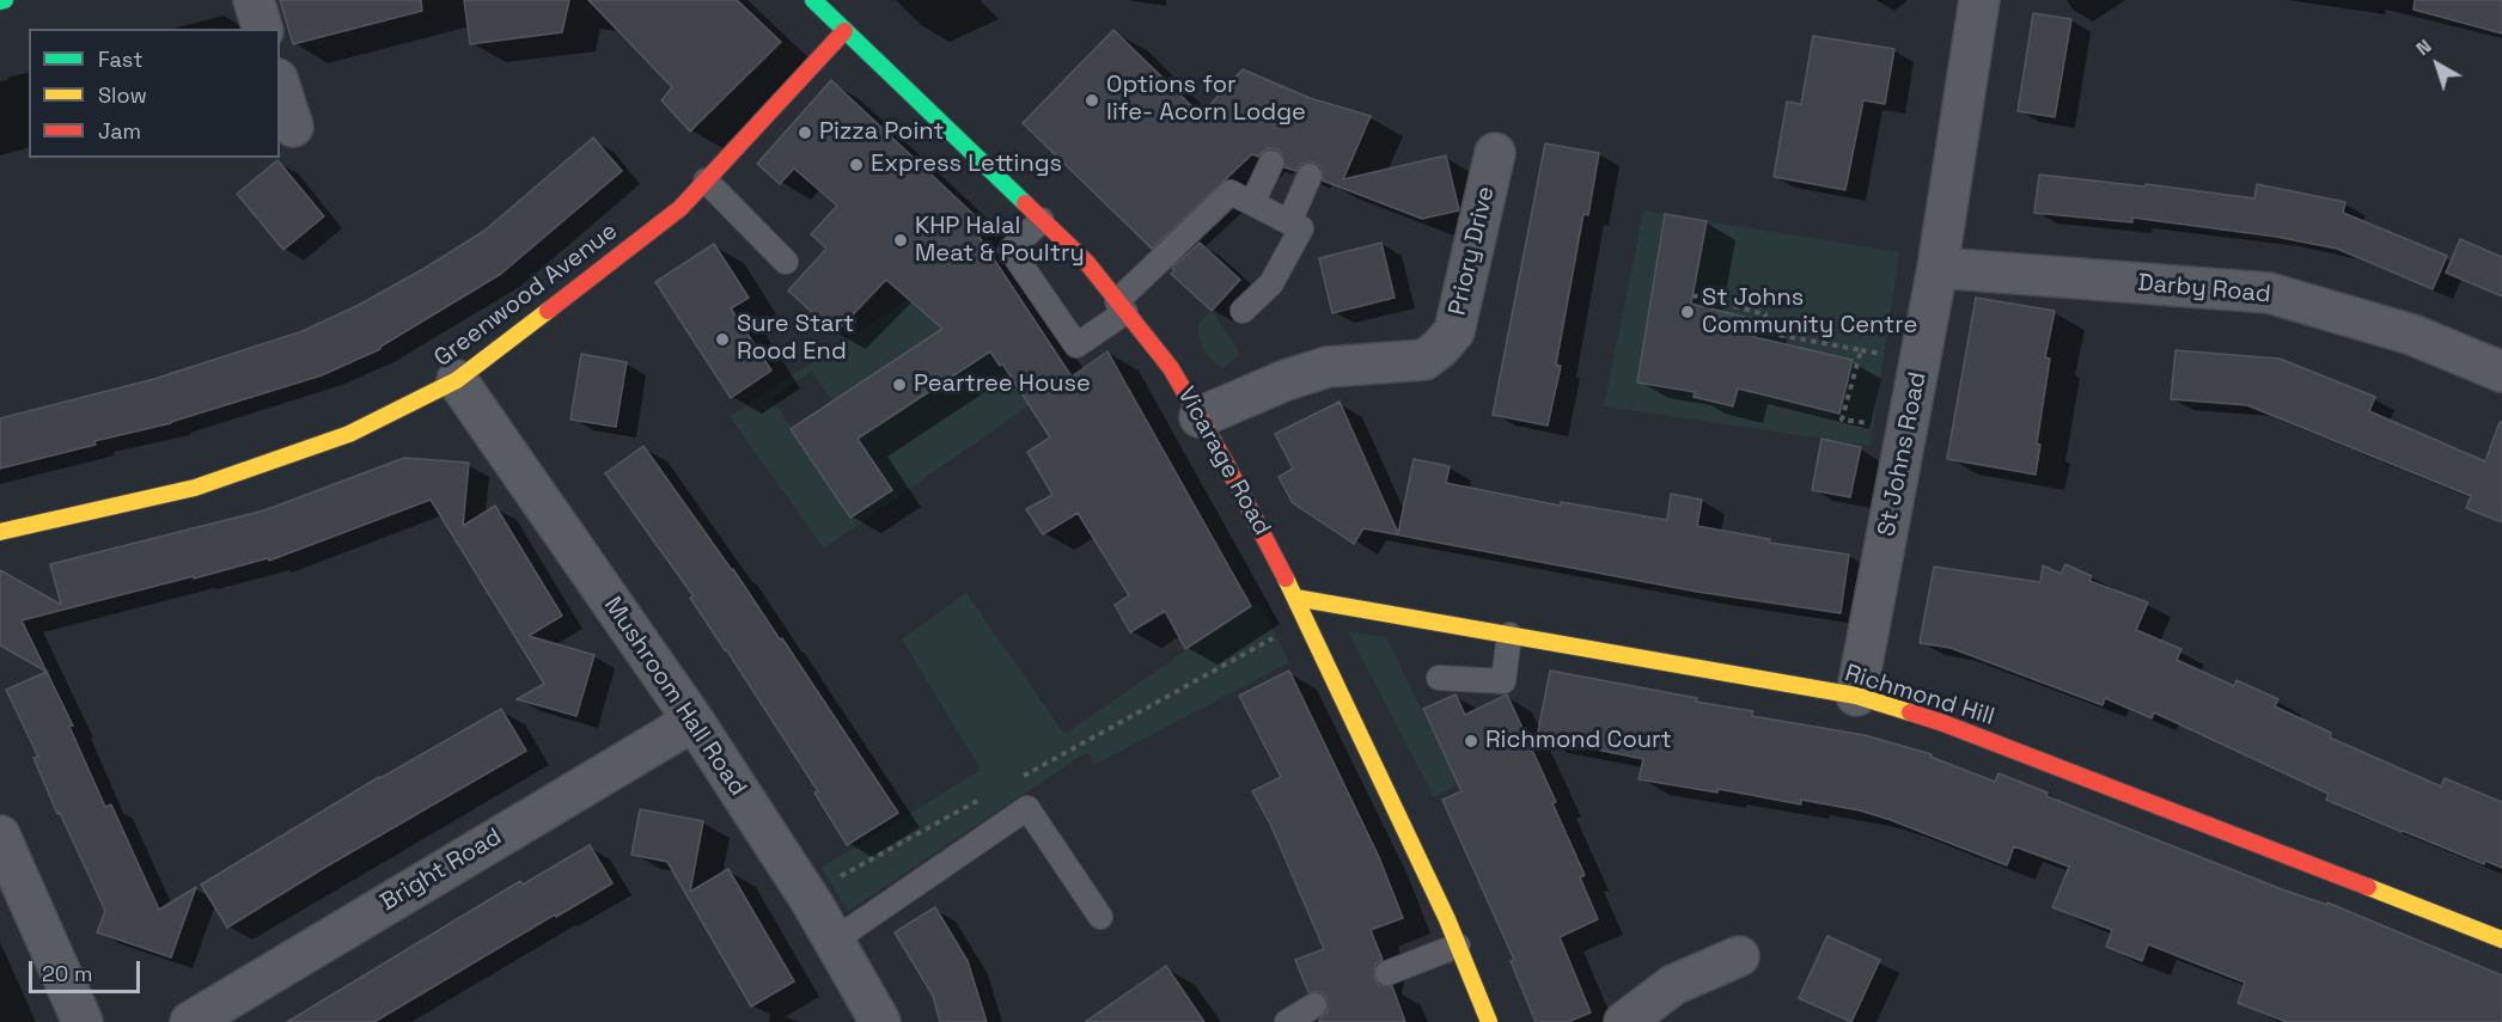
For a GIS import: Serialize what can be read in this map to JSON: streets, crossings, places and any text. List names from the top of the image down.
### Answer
{
  "streets": {
    "street": [
      "Priory Drive",
      "Darby Road",
      "Greenwood Avenue",
      "St Johns Road",
      "Vicarage Road",
      "Richmond Hill",
      "Mushroom Hall Road",
      "Bright Road"
    ]
  },
  "crossings": [
    ["Priory Drive", "Vicarage Road"],
    ["Darby Road", "St Johns Road"],
    ["Greenwood Avenue", "Vicarage Road"],
    ["Greenwood Avenue", "Mushroom Hall Road"],
    ["St Johns Road", "Richmond Hill"],
    ["Vicarage Road", "Richmond Hill"],
    ["Mushroom Hall Road", "Bright Road"]
  ],
  "places": [
    "Options for life- Acorn Lodge",
    "Pizza Point",
    "Express Lettings",
    "KHP Halal Meat & Poultry",
    "St Johns Community Centre",
    "Sure Start Rood End",
    "Peartree House",
    "Richmond Court"
  ],
  "legend": ["Fast", "Slow", "Jam"],
  "scale_bar": "20 m",
  "north": "top left"
}
